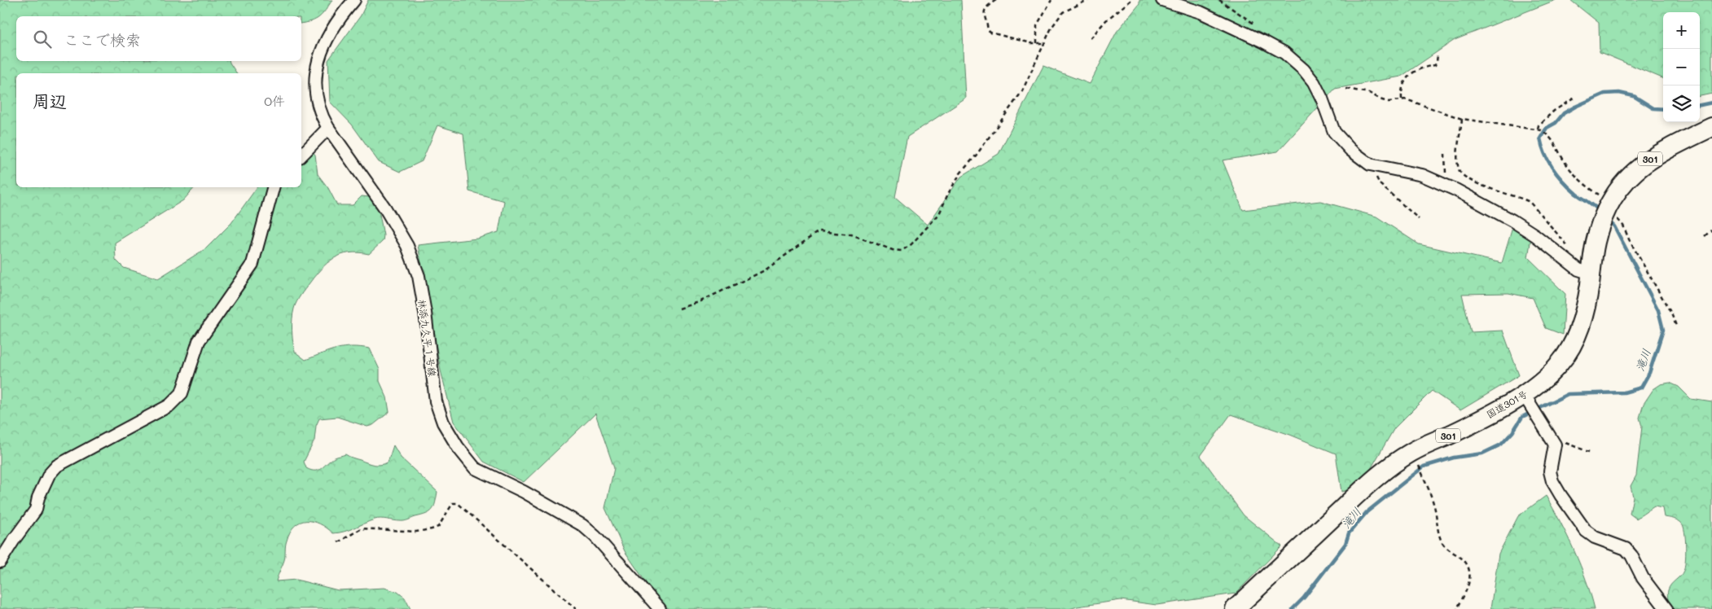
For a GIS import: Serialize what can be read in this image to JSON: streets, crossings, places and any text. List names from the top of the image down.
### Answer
{
  "streets": {
    "highway": ["301", "国道301号"],
    "street": ["林添九久平１号線"]
  },
  "water": ["滝川"],
  "page": {
    "map_buttons": ["+", "−"],
    "search": "ここで検索",
    "heading": ["周辺", "0件"]
  }
}
